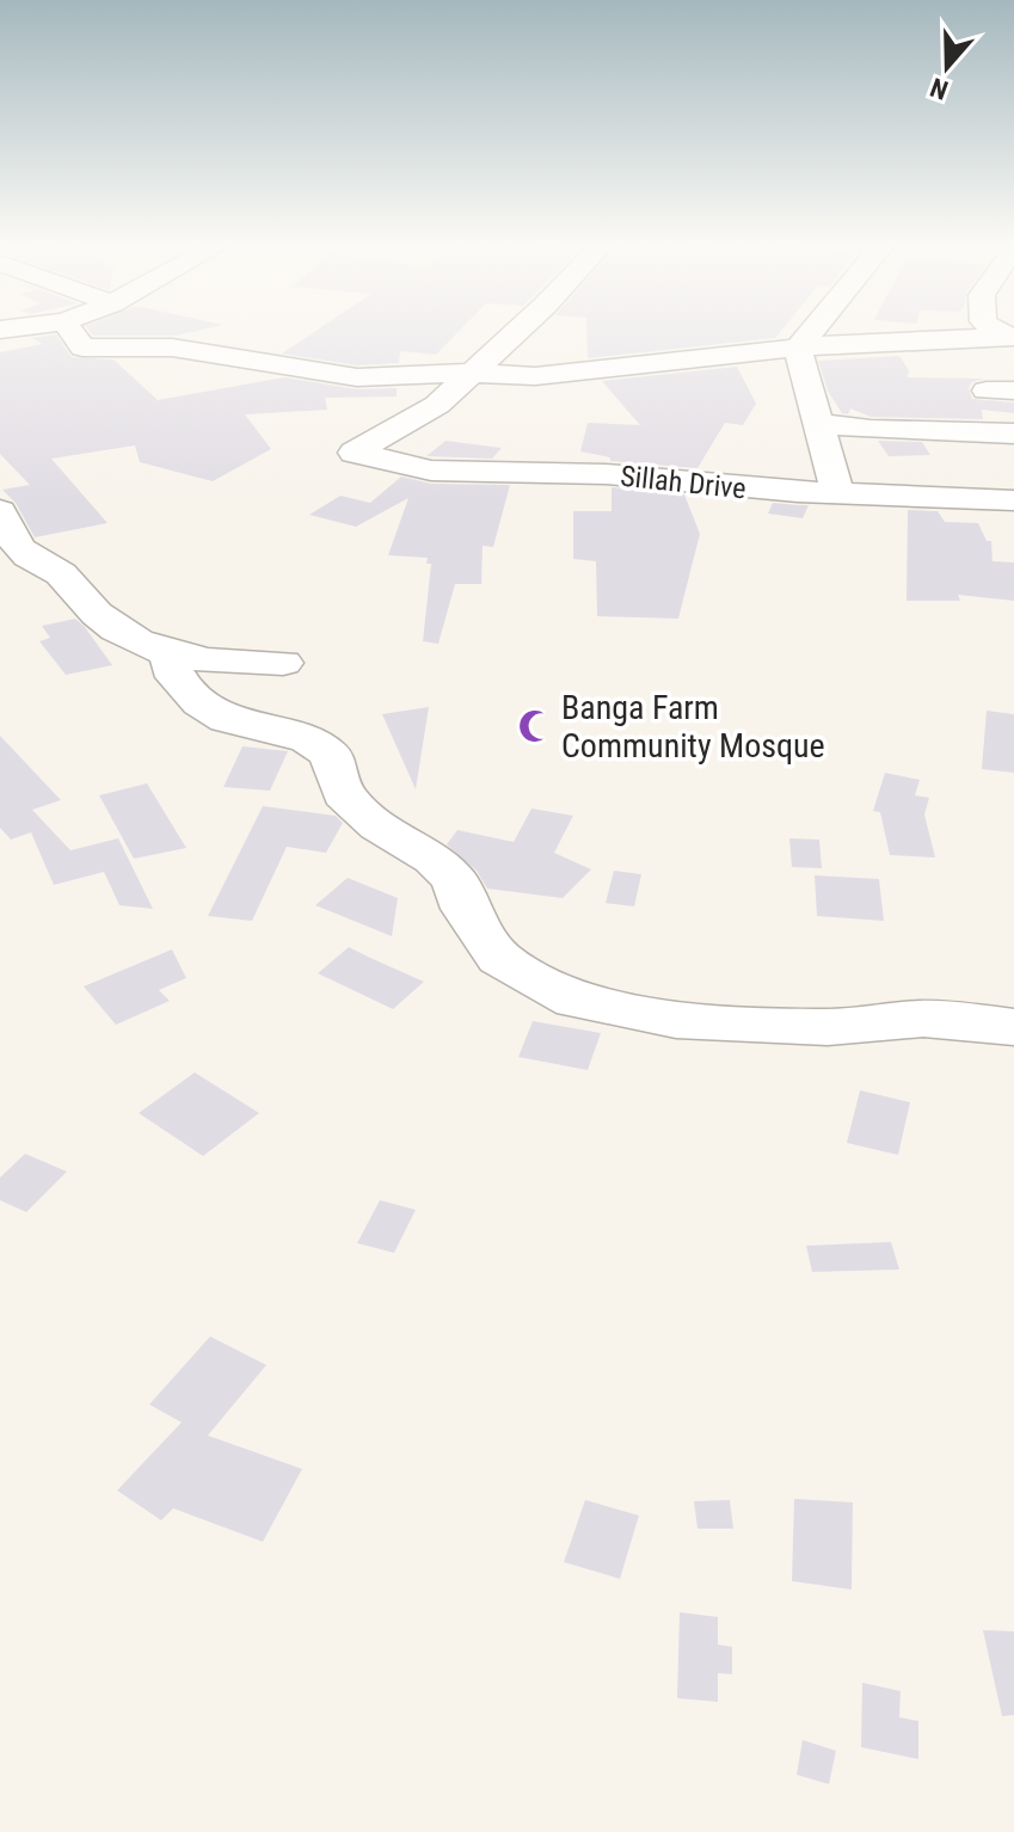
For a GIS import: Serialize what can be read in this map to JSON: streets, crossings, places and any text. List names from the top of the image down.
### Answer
{
  "streets": {
    "street": ["Sillah Drive"]
  },
  "places": {
    "mosque": ["Banga Farm Community Mosque"]
  },
  "north": "bottom"
}
